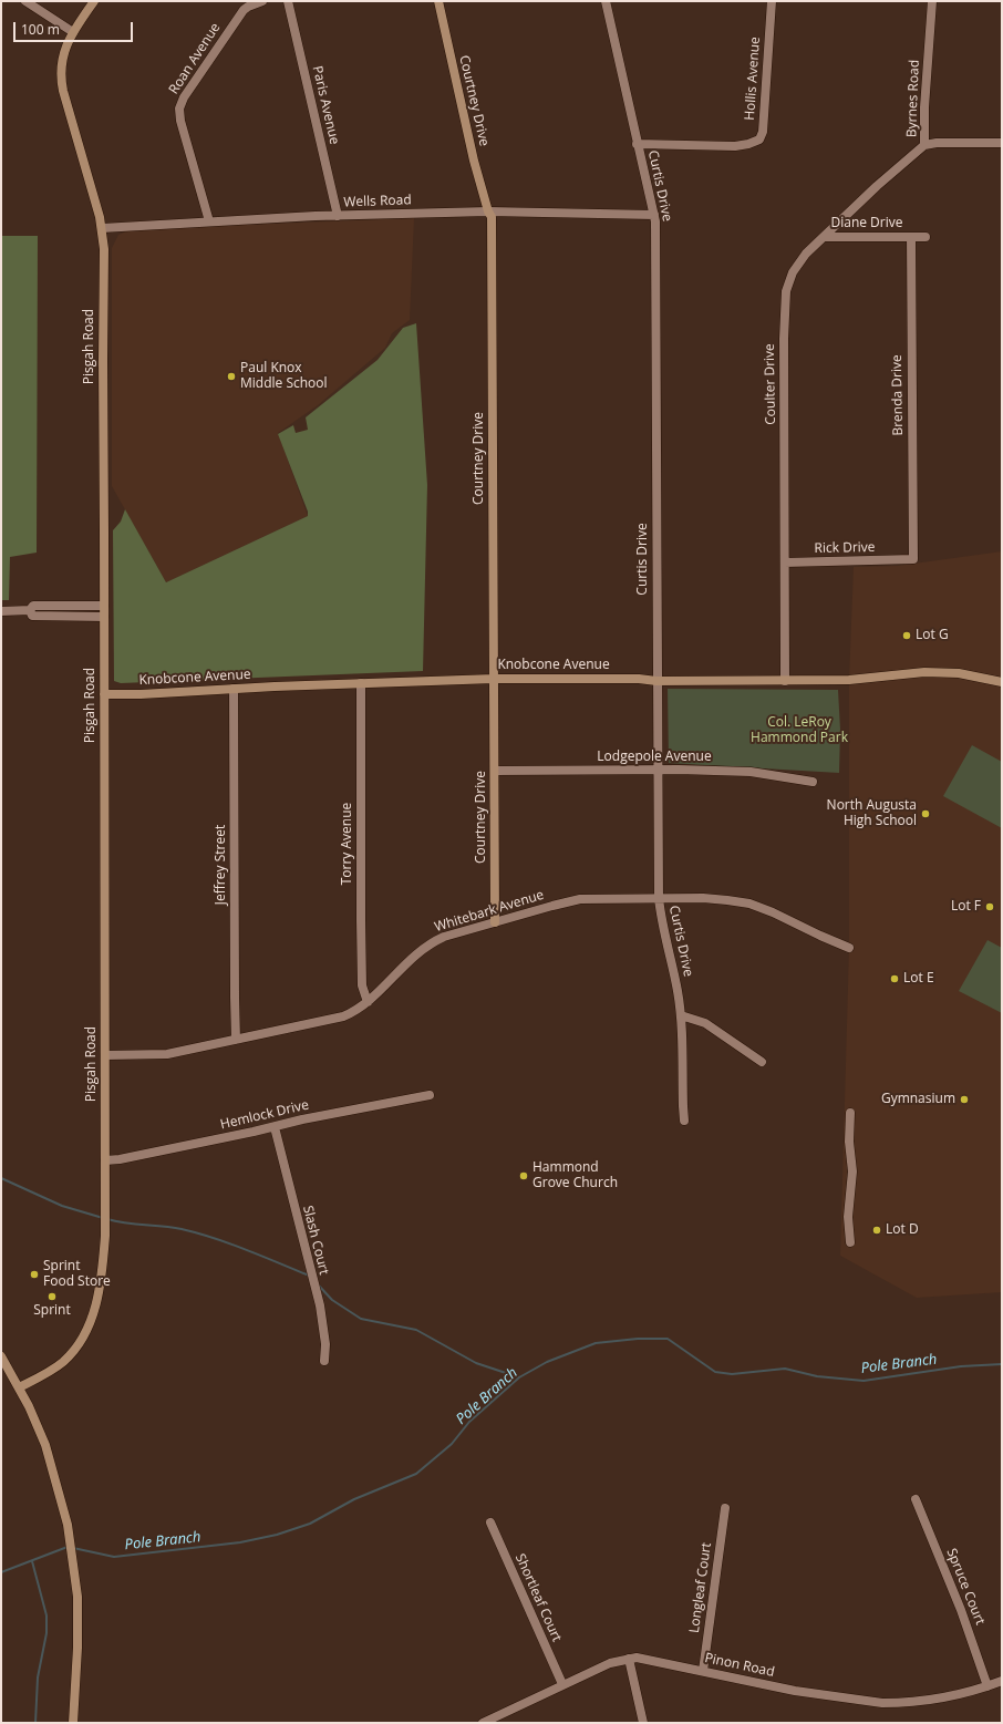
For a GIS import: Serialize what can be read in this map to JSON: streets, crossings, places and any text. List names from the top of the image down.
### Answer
{
  "streets": {
    "street": [
      "Roan Avenue",
      "Hollis Avenue",
      "Byrnes Road",
      "Courtney Drive",
      "Paris Avenue",
      "Curtis Drive",
      "Wells Road",
      "Diane Drive",
      "Pisgah Road",
      "Coulter Drive",
      "Brenda Drive",
      "Rick Drive",
      "Knobcone Avenue",
      "Lodgepole Avenue",
      "Torry Avenue",
      "Jeffrey Street",
      "Whitebark Avenue",
      "Hemlock Drive",
      "Slash Court",
      "Spruce Court",
      "Longleaf Court",
      "Shortleaf Court",
      "Pinon Road"
    ]
  },
  "crossings": [
    ["Roan Avenue", "Wells Road"],
    ["Hollis Avenue", "Curtis Drive"],
    ["Byrnes Road", "Coulter Drive"],
    ["Courtney Drive", "Wells Road"],
    ["Courtney Drive", "Knobcone Avenue"],
    ["Courtney Drive", "Lodgepole Avenue"],
    ["Courtney Drive", "Whitebark Avenue"],
    ["Paris Avenue", "Wells Road"],
    ["Curtis Drive", "Wells Road"],
    ["Curtis Drive", "Knobcone Avenue"],
    ["Curtis Drive", "Lodgepole Avenue"],
    ["Curtis Drive", "Whitebark Avenue"],
    ["Wells Road", "Pisgah Road"],
    ["Diane Drive", "Coulter Drive"],
    ["Diane Drive", "Brenda Drive"],
    ["Pisgah Road", "Knobcone Avenue"],
    ["Pisgah Road", "Whitebark Avenue"],
    ["Pisgah Road", "Hemlock Drive"],
    ["Coulter Drive", "Rick Drive"],
    ["Coulter Drive", "Knobcone Avenue"],
    ["Brenda Drive", "Rick Drive"],
    ["Knobcone Avenue", "Torry Avenue"],
    ["Knobcone Avenue", "Jeffrey Street"],
    ["Torry Avenue", "Whitebark Avenue"],
    ["Jeffrey Street", "Whitebark Avenue"],
    ["Hemlock Drive", "Slash Court"],
    ["Spruce Court", "Pinon Road"],
    ["Longleaf Court", "Pinon Road"],
    ["Shortleaf Court", "Pinon Road"]
  ],
  "water": ["Pole Branch"],
  "parks": ["Col. LeRoy Hammond Park"],
  "places": [
    "Paul Knox Middle School",
    "Lot G",
    "North Augusta High School",
    "Lot F",
    "Lot E",
    "Gymnasium",
    "Hammond Grove Church",
    "Lot D",
    "Sprint Food Store",
    "Sprint"
  ],
  "scale_bar": "100 m"
}
